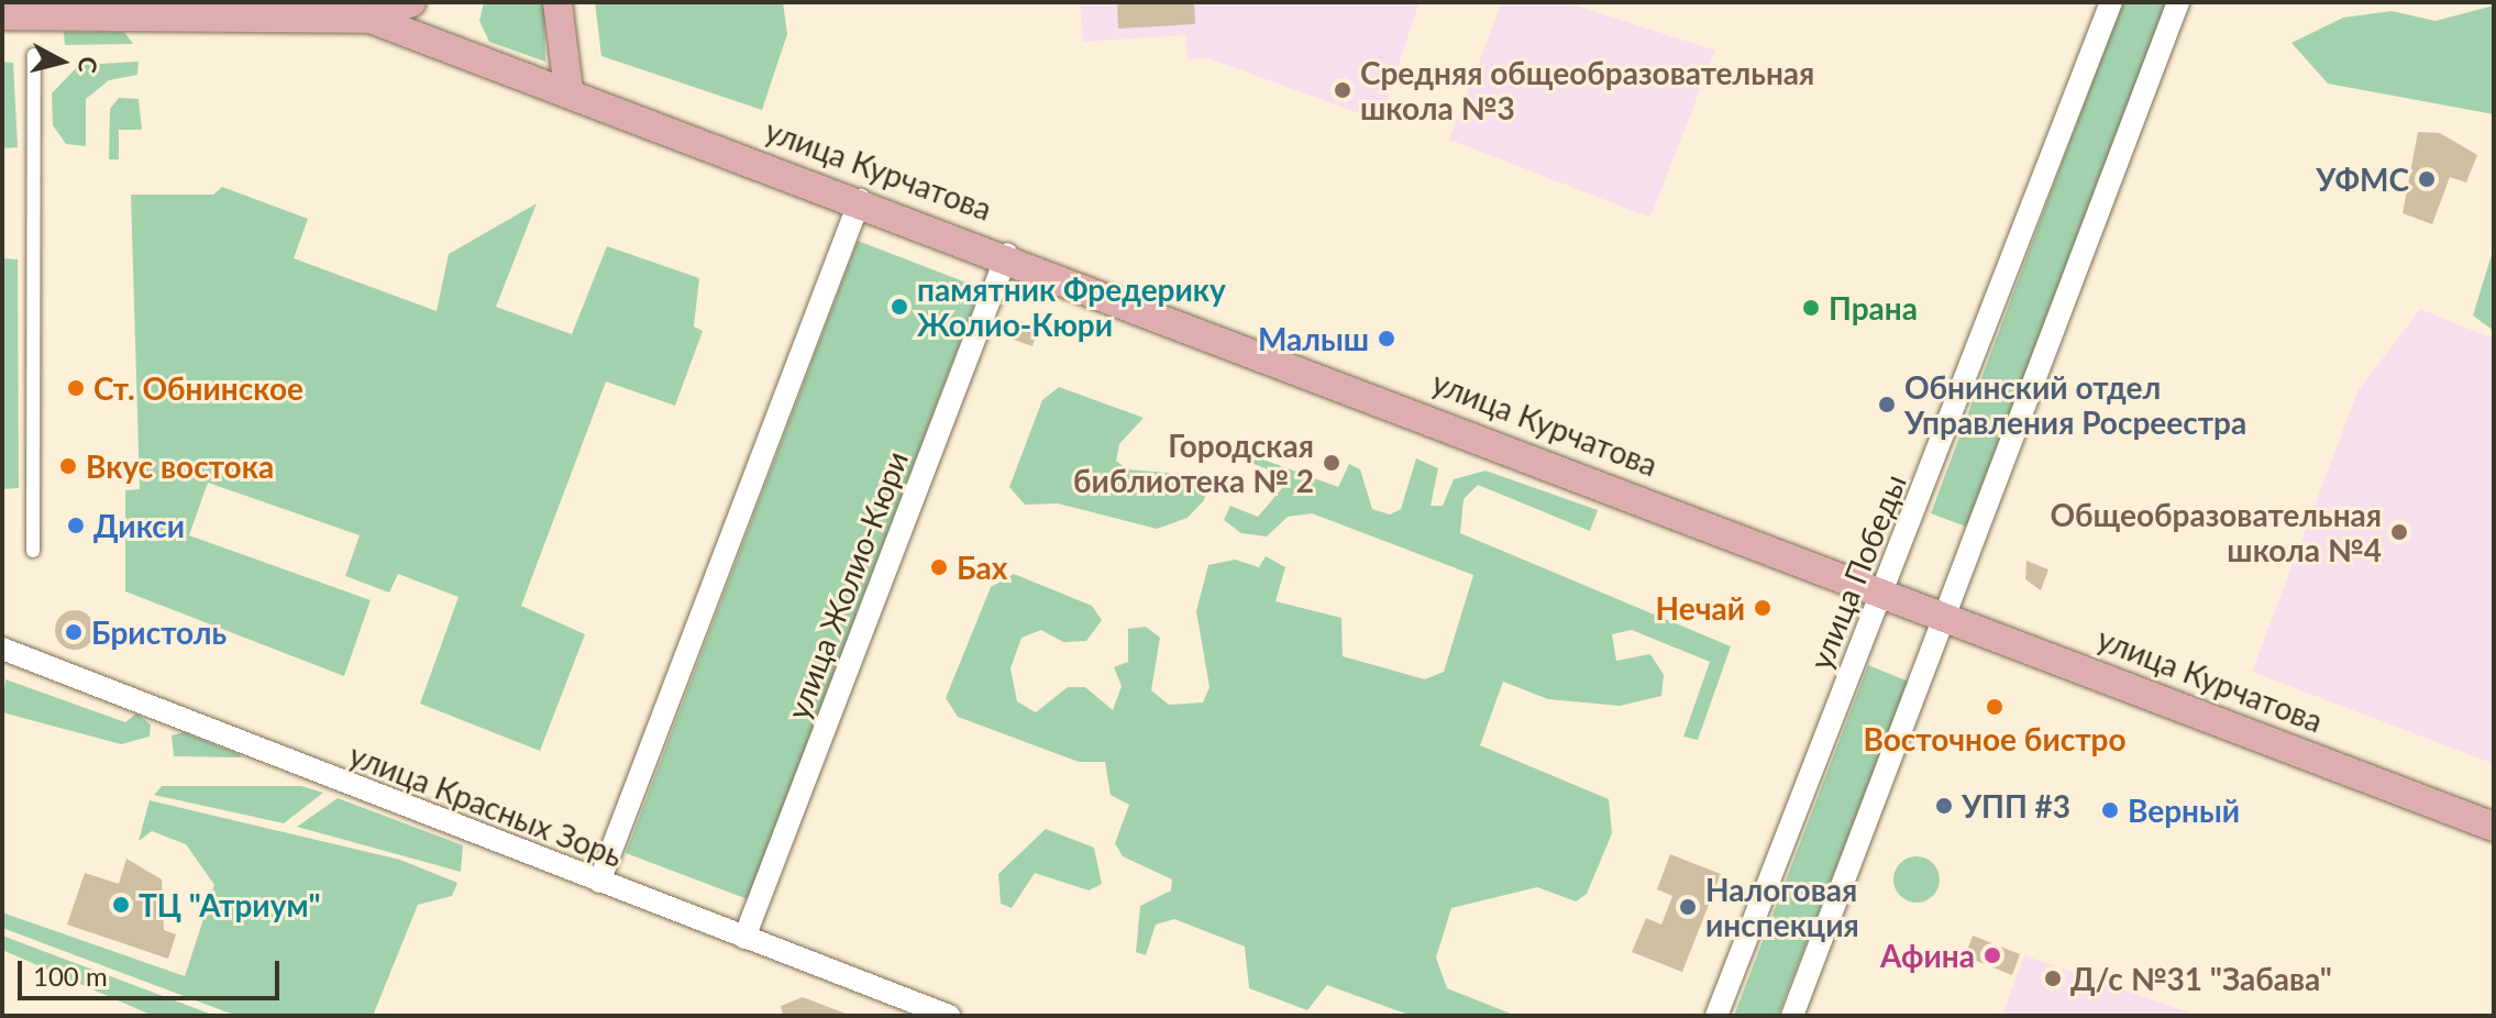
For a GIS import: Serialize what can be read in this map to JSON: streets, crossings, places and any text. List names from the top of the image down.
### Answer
{
  "streets": {
    "main road": ["улица Курчатова"],
    "street": ["улица Победы", "улица Жолио-Кюри", "улица Красных Зорь"]
  },
  "crossings": [
    ["улица Курчатова", "улица Победы"],
    ["улица Курчатова", "улица Жолио-Кюри"],
    ["улица Жолио-Кюри", "улица Красных Зорь"]
  ],
  "places": [
    "Средняя общеобразовательная школа №3",
    "УФМС",
    "памятник Фредерику Жолио-Кюри",
    "Прана",
    "Малыш",
    "Ст. Обнинское",
    "Обнинский отдел Управления Росреестра",
    "Городская библиотека № 2",
    "Вкус востока",
    "Дикси",
    "Общеобразовательная школа №4",
    "Бах",
    "Нечай",
    "Бристоль",
    "Восточное бистро",
    "УПП #3",
    "Верный",
    "ТЦ \"Атриум\"",
    "Налоговая инспекция",
    "Афина",
    "Д/с №31 \"Забава\""
  ],
  "scale_bar": "100 m",
  "north": "right"
}
